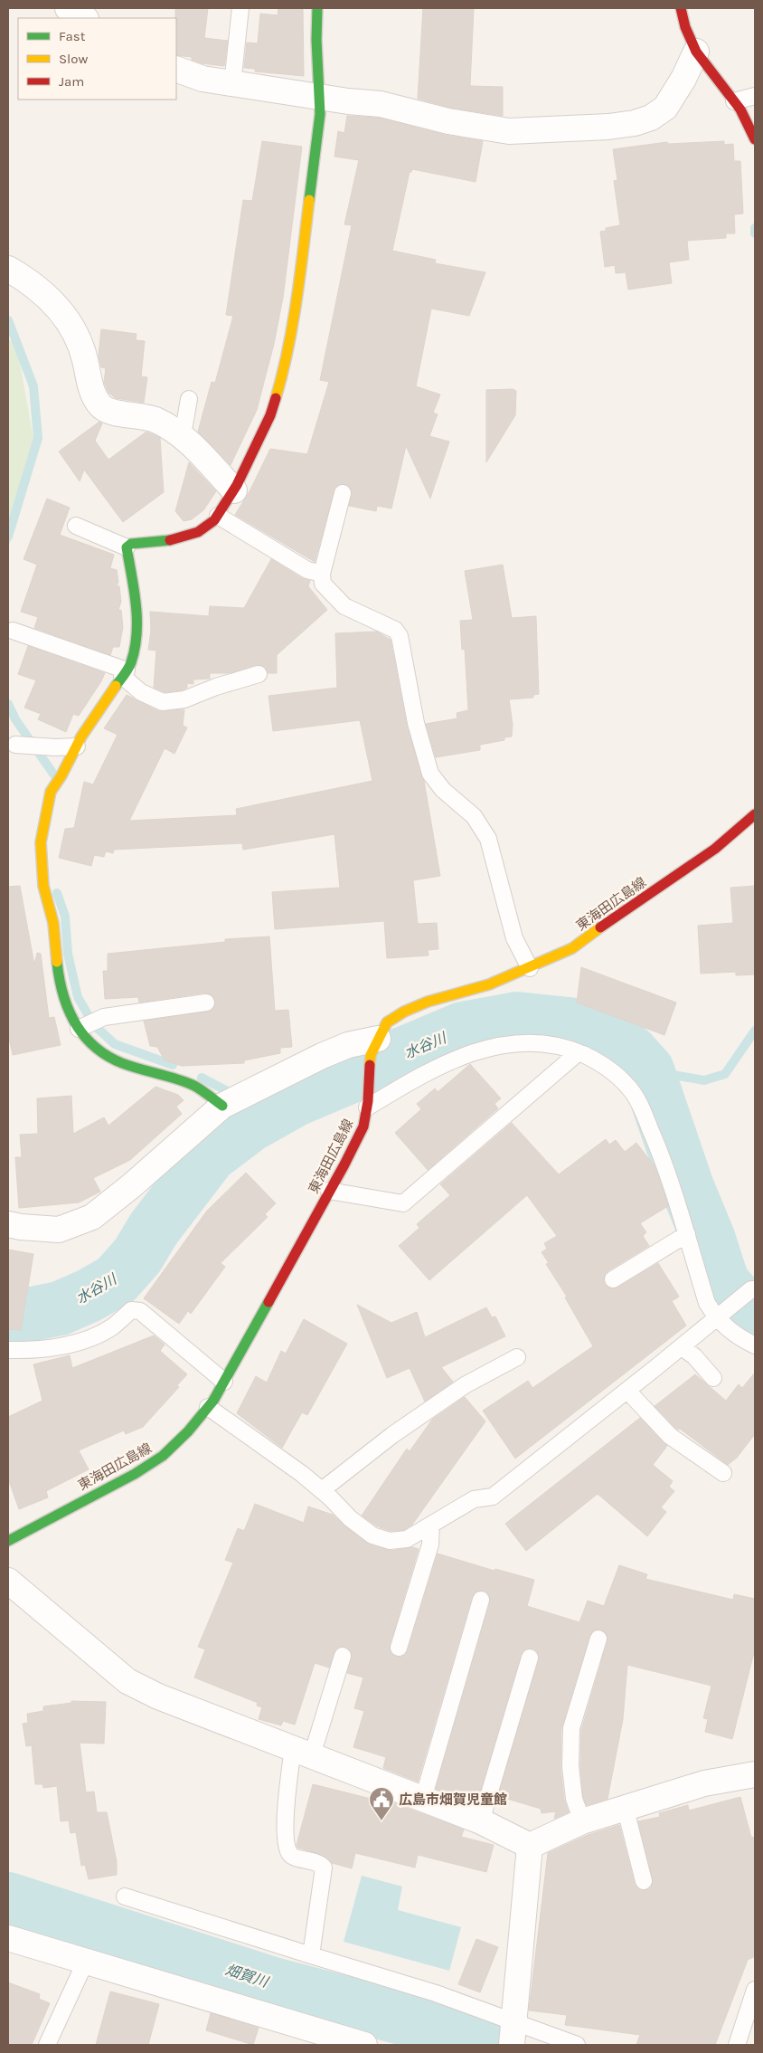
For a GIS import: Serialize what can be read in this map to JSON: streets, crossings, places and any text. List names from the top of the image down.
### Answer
{
  "streets": {
    "street": ["東海田広島線"]
  },
  "water": ["水谷川", "畑賀川"],
  "places": {
    "public building": ["広島市畑賀児童館"]
  },
  "legend": ["Fast", "Slow", "Jam"]
}
